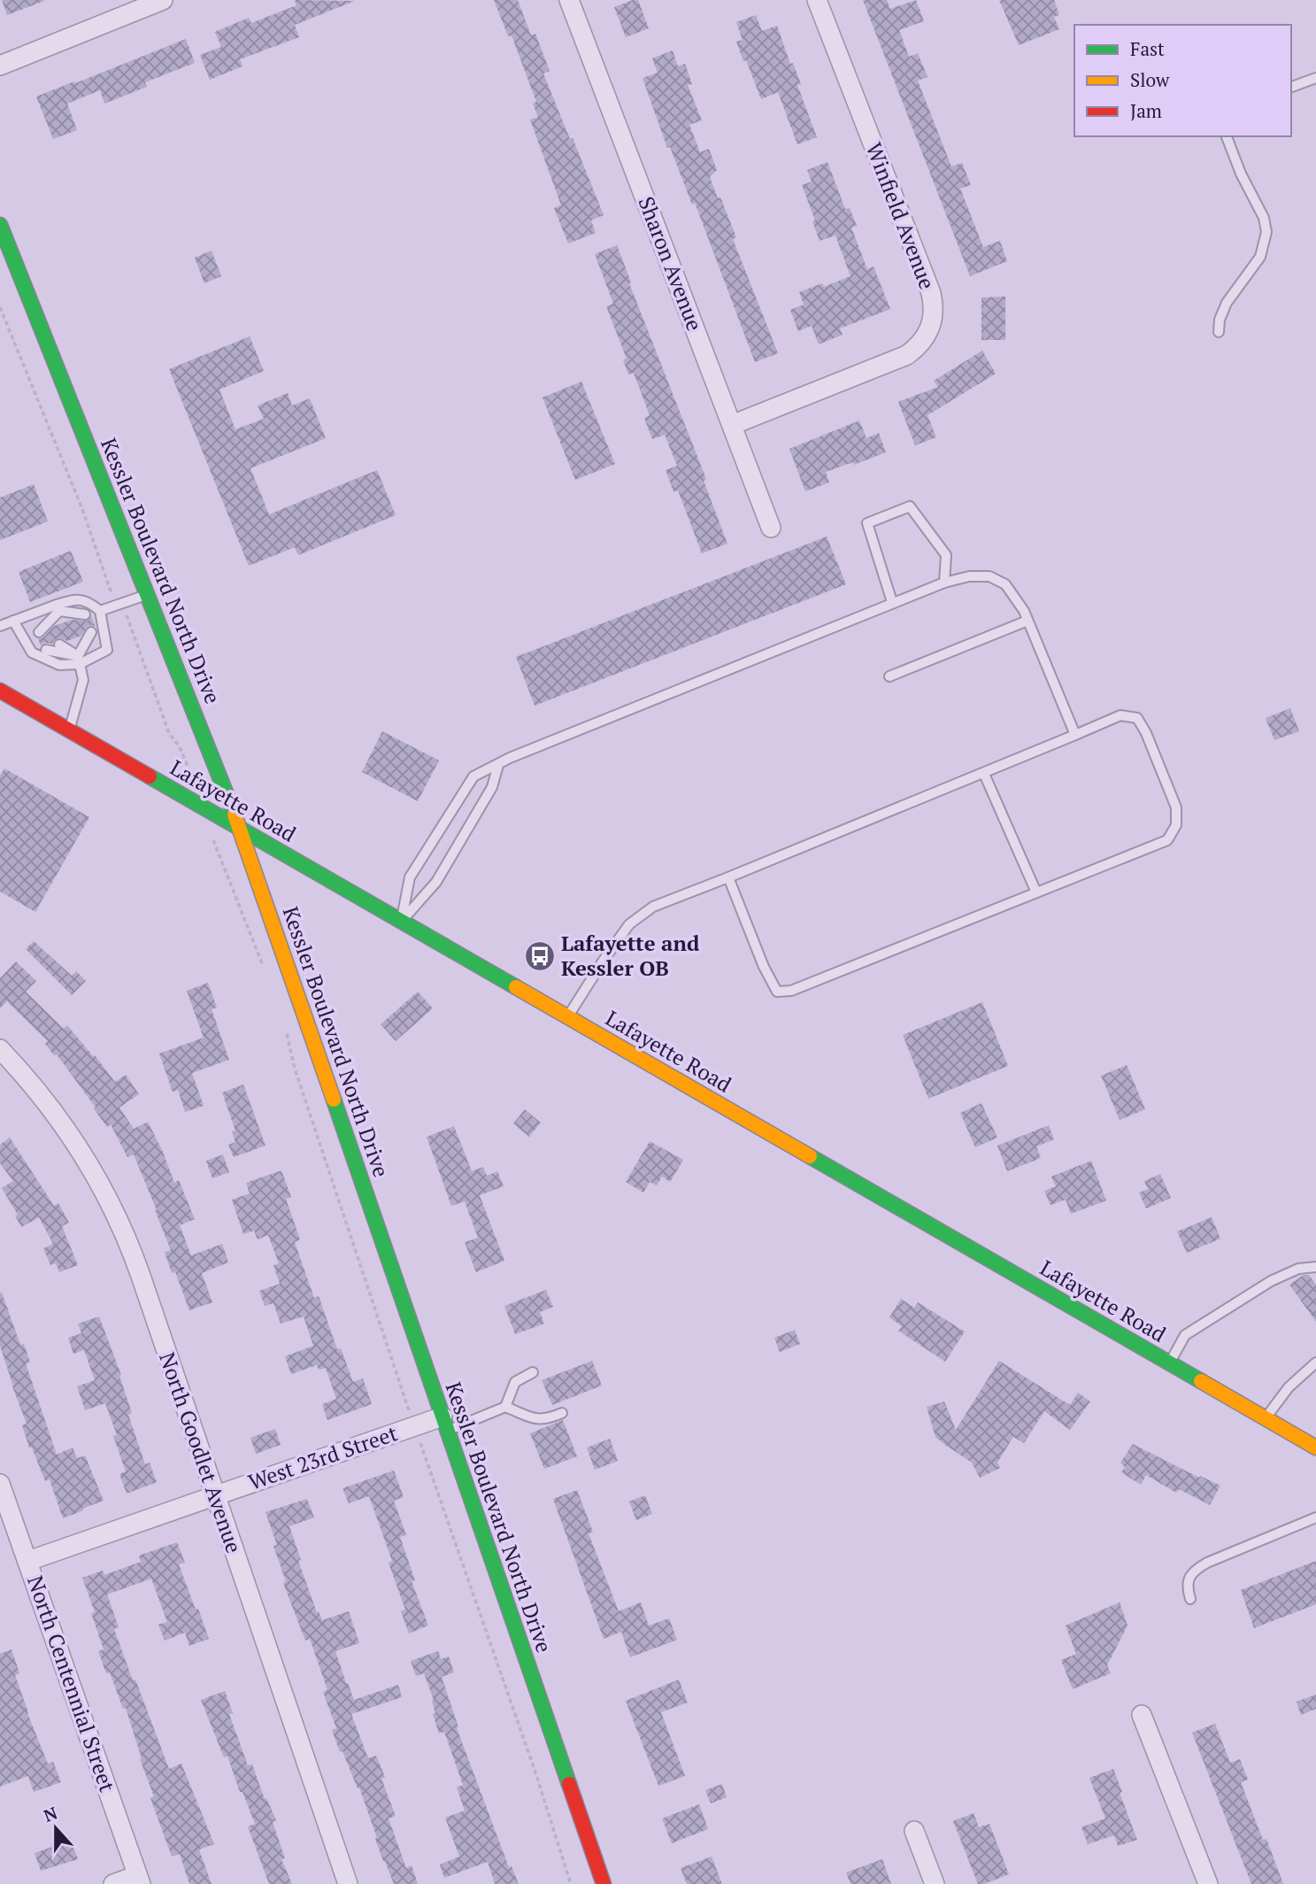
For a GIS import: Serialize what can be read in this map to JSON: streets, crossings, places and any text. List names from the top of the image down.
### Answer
{
  "streets": {
    "main road": ["Kessler Boulevard North Drive", "Lafayette Road"],
    "street": [
      "Winfield Avenue",
      "Sharon Avenue",
      "North Goodlet Avenue",
      "West 23rd Street",
      "North Centennial Street"
    ]
  },
  "crossings": [
    ["Winfield Avenue", "Sharon Avenue"],
    ["Kessler Boulevard North Drive", "Lafayette Road"],
    ["Kessler Boulevard North Drive", "West 23rd Street"],
    ["North Goodlet Avenue", "West 23rd Street"],
    ["West 23rd Street", "North Centennial Street"]
  ],
  "places": {
    "bus stop": ["Lafayette and Kessler OB"]
  },
  "legend": ["Fast", "Slow", "Jam"],
  "north": "top"
}
